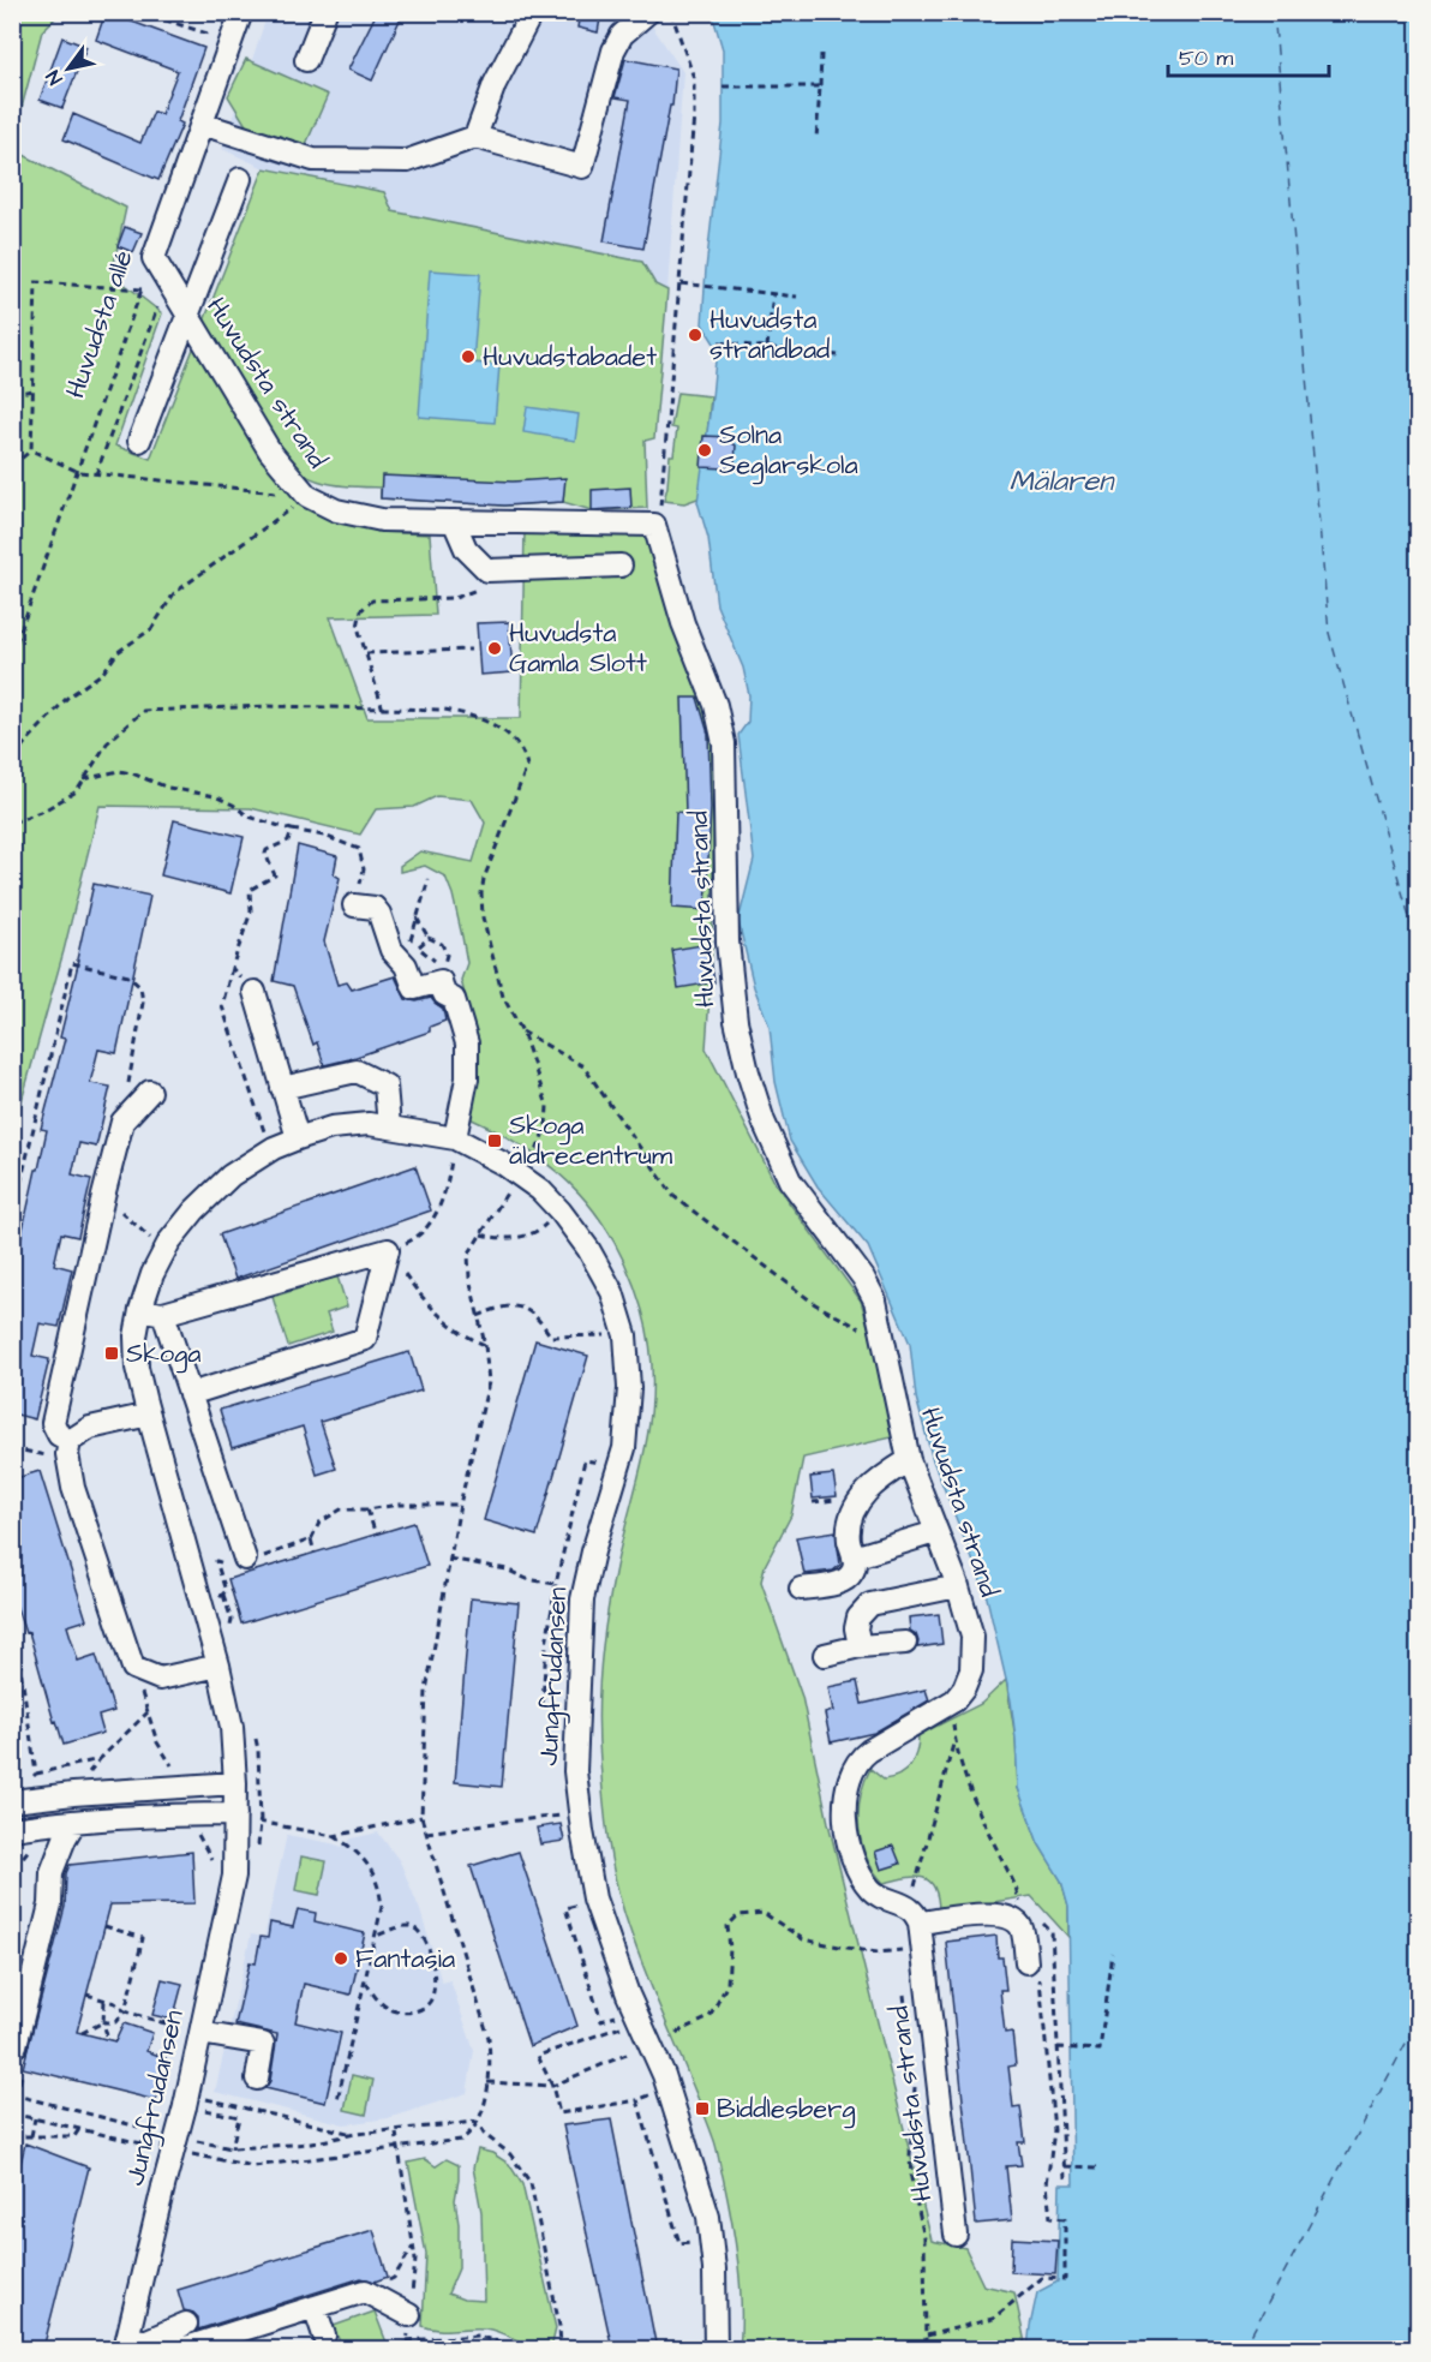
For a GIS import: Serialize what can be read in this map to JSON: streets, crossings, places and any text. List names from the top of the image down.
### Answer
{
  "streets": {
    "street": ["Huvudsta allé", "Huvudsta strand", "Jungfrudansen"]
  },
  "crossings": [
    ["Huvudsta allé", "Huvudsta strand"]
  ],
  "water": ["Mälaren"],
  "places": {
    "other": [
      "Huvudsta strandbad",
      "Huvudstabadet",
      "Solna Seglarskola",
      "Huvudsta Gamla Slott",
      "Fantasia"
    ],
    "transit": ["Skoga äldrecentrum", "Skoga", "Biddlesberg"]
  },
  "scale_bar": "50 m",
  "north": "bottom left"
}
